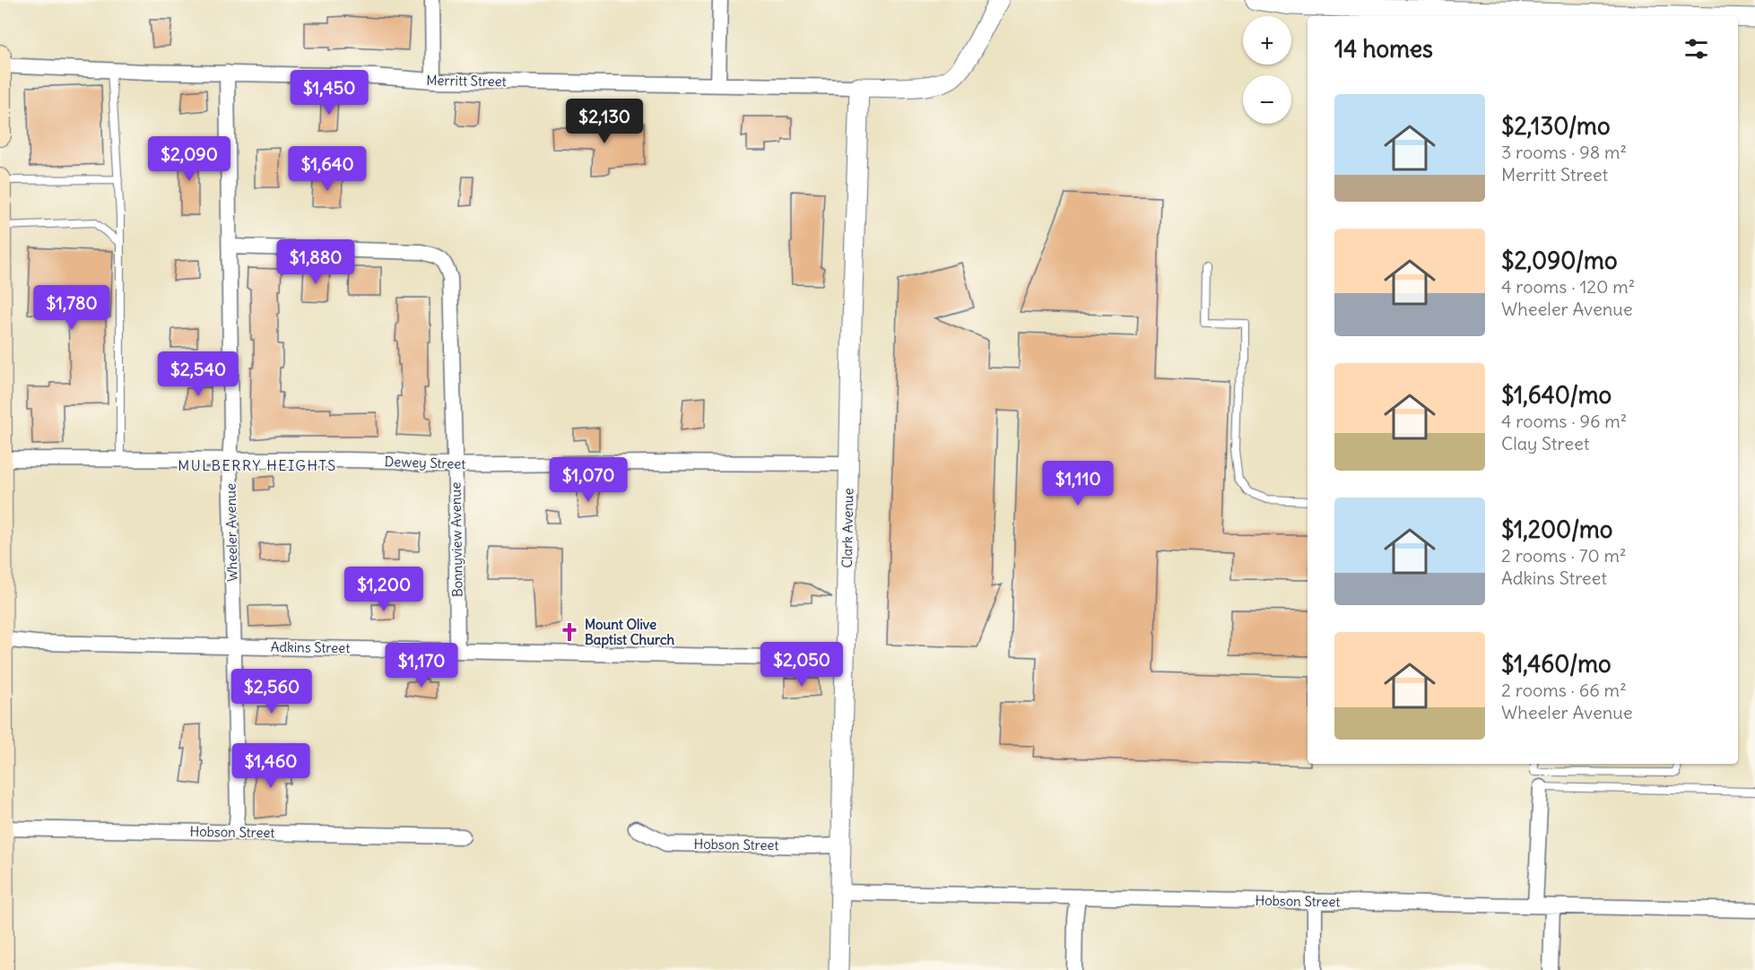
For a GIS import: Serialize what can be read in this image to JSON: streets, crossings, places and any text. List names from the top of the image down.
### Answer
{
  "streets": {
    "street": [
      "Merritt Street",
      "Dewey Street",
      "Clark Avenue",
      "Wheeler Avenue",
      "Bonnyview Avenue",
      "Adkins Street",
      "Hobson Street"
    ]
  },
  "crossings": [
    ["Merritt Street", "Clark Avenue"],
    ["Merritt Street", "Wheeler Avenue"],
    ["Dewey Street", "Clark Avenue"],
    ["Dewey Street", "Wheeler Avenue"],
    ["Dewey Street", "Bonnyview Avenue"],
    ["Clark Avenue", "Adkins Street"],
    ["Clark Avenue", "Hobson Street"],
    ["Wheeler Avenue", "Bonnyview Avenue"],
    ["Wheeler Avenue", "Adkins Street"],
    ["Wheeler Avenue", "Hobson Street"],
    ["Bonnyview Avenue", "Adkins Street"]
  ],
  "districts": ["MULBERRY HEIGHTS"],
  "places": {
    "church": ["Mount Olive Baptist Church"]
  },
  "page": {
    "map_buttons": ["+", "−"],
    "heading": "14 homes",
    "price": [
      "$1,450",
      "$2,130",
      "$2,090",
      "$1,640",
      "$1,880",
      "$1,780",
      "$2,540",
      "$1,070",
      "$1,110",
      "$1,200",
      "$2,050",
      "$1,170",
      "$2,560",
      "$1,460"
    ],
    "list": [
      {
        "name": "$2,130/mo",
        "note": "3 rooms · 98 m² · Merritt Street"
      },
      {
        "name": "$2,090/mo",
        "note": "4 rooms · 120 m² · Wheeler Avenue"
      },
      {
        "name": "$1,640/mo",
        "note": "4 rooms · 96 m² · Clay Street"
      },
      {
        "name": "$1,200/mo",
        "note": "2 rooms · 70 m² · Adkins Street"
      },
      {
        "name": "$1,460/mo",
        "note": "2 rooms · 66 m² · Wheeler Avenue"
      }
    ]
  }
}
